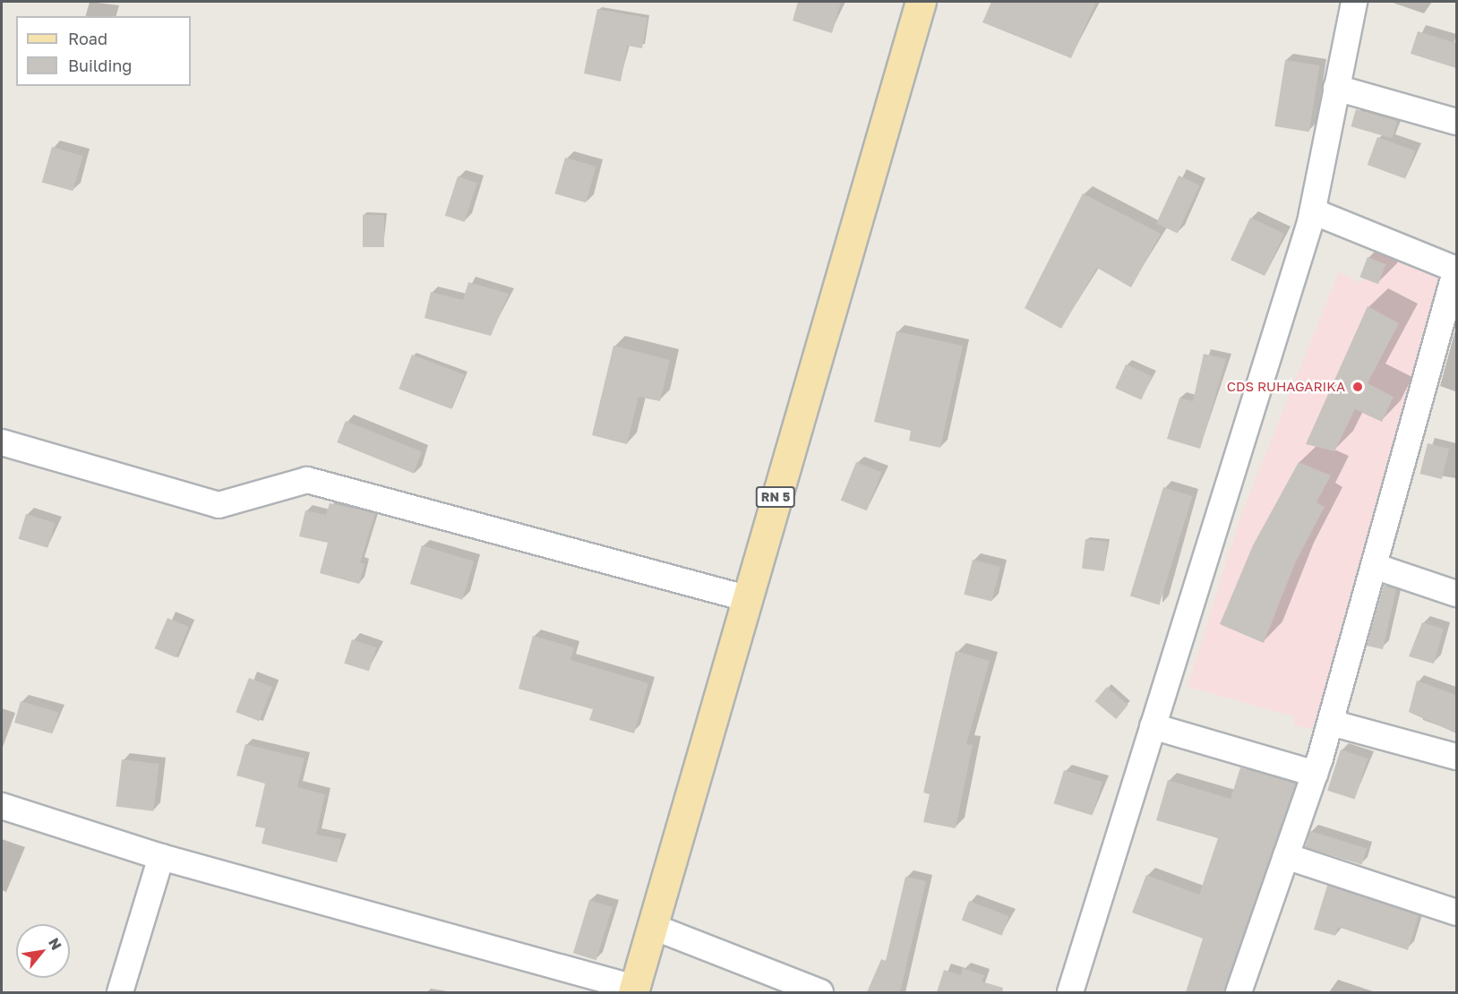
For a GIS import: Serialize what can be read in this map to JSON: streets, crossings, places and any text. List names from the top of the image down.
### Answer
{
  "streets": {
    "main road": ["RN 5"]
  },
  "places": ["CDS RUHAGARIKA"],
  "legend": ["Road", "Building"],
  "north": "top right"
}
